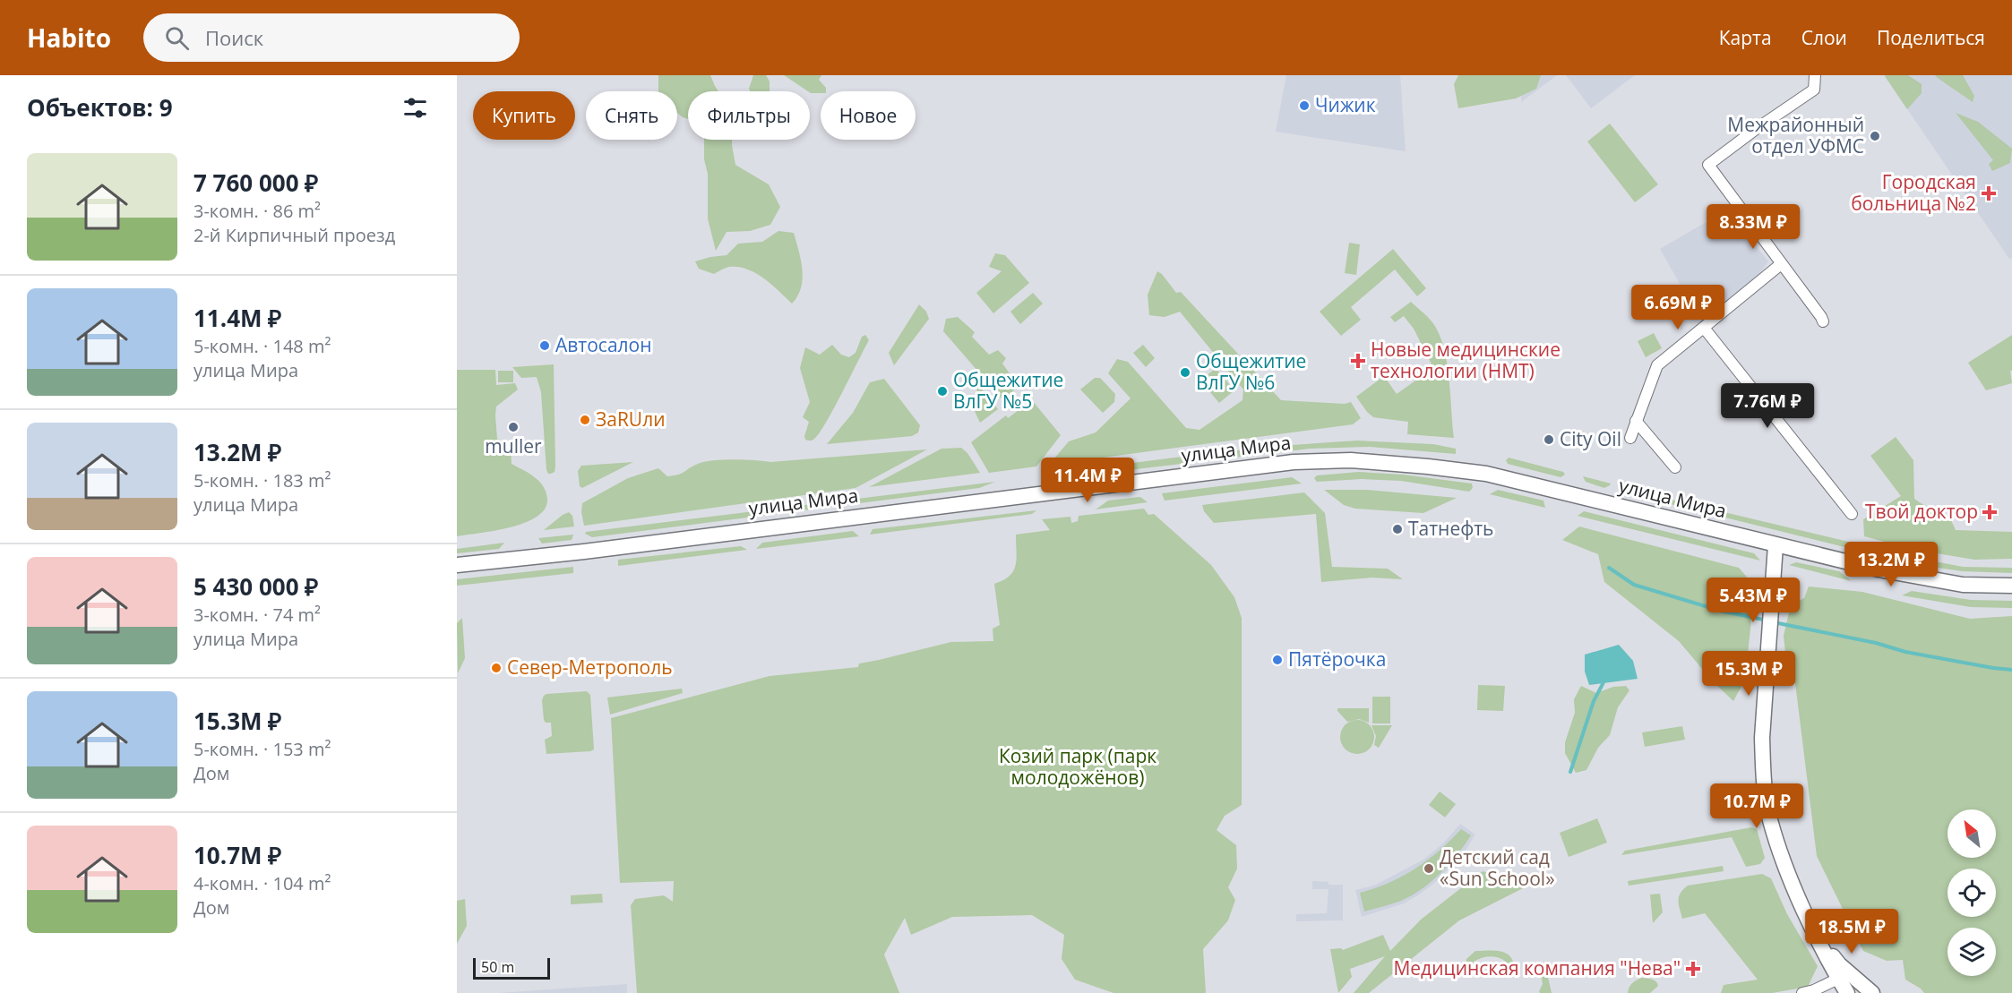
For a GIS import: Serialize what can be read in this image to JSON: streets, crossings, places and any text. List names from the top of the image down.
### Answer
{
  "streets": {
    "main road": ["улица Мира"]
  },
  "parks": ["Козий парк (парк молодожёнов)"],
  "places": {
    "other": [
      "Чижик",
      "Межрайонный отдел УФМС",
      "Автосалон",
      "Общежитие ВлГУ №6",
      "Общежитие ВлГУ №5",
      "ЗаRUли",
      "muller",
      "City Oil",
      "Татнефть",
      "Пятёрочка",
      "Север-Метрополь",
      "Детский сад «Sun School»"
    ],
    "health": [
      "Городская больница №2",
      "Новые медицинские технологии (НМТ)",
      "Твой доктор",
      "Медицинская компания \"Нева\""
    ]
  },
  "scale_bar": "50 m",
  "north": "top left",
  "page": {
    "header": "Habito",
    "search": "Поиск",
    "nav": ["Карта", "Слои", "Поделиться"],
    "heading": "Объектов: 9",
    "chip": [
      "Купить",
      "Снять",
      "Фильтры",
      "Новое"
    ],
    "list": [
      {
        "name": "7 760 000 ₽",
        "note": "3-комн. · 86 m² · 2-й Кирпичный проезд"
      },
      {
        "name": "11.4M ₽",
        "note": "5-комн. · 148 m² · улица Мира"
      },
      {
        "name": "13.2M ₽",
        "note": "5-комн. · 183 m² · улица Мира"
      },
      {
        "name": "5 430 000 ₽",
        "note": "3-комн. · 74 m² · улица Мира"
      },
      {
        "name": "15.3M ₽",
        "note": "5-комн. · 153 m² · Дом"
      },
      {
        "name": "10.7M ₽",
        "note": "4-комн. · 104 m² · Дом"
      }
    ],
    "price": [
      "8.33M ₽",
      "6.69M ₽",
      "7.76M ₽",
      "11.4M ₽",
      "13.2M ₽",
      "5.43M ₽",
      "15.3M ₽",
      "10.7M ₽",
      "18.5M ₽"
    ],
    "scale": "50 m"
  }
}
